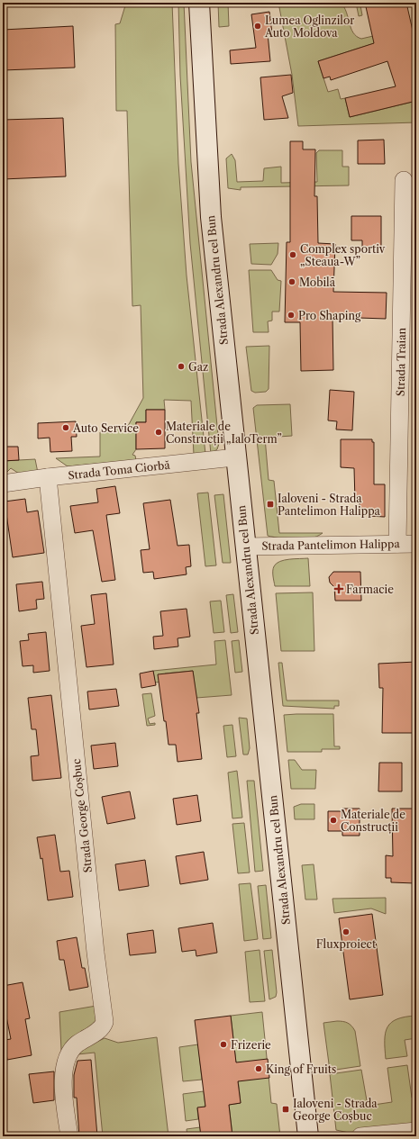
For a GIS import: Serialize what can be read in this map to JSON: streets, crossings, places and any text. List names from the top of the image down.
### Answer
{
  "streets": {
    "main road": ["Strada Alexandru cel Bun"],
    "street": [
      "Strada Traian",
      "Strada Toma Ciorbă",
      "Strada Pantelimon Halippa",
      "Strada George Coșbuc"
    ]
  },
  "crossings": [
    ["Strada Alexandru cel Bun", "Strada Toma Ciorbă"],
    ["Strada Alexandru cel Bun", "Strada Pantelimon Halippa"],
    ["Strada Traian", "Strada Pantelimon Halippa"],
    ["Strada Toma Ciorbă", "Strada George Coșbuc"]
  ],
  "places": {
    "other": [
      "Lumea Oglinzilor Auto Moldova",
      "Complex sportiv „Steaua-W”",
      "Mobilă",
      "Pro Shaping",
      "Gaz",
      "Auto Service",
      "Materiale de Construcții „IaloTerm”",
      "Materiale de Construcții",
      "Fluxproiect",
      "Frizerie",
      "King of Fruits"
    ],
    "transit": ["Ialoveni - Strada Pantelimon Halippa", "Ialoveni - Strada George Coșbuc"],
    "health": ["Farmacie"]
  }
}
